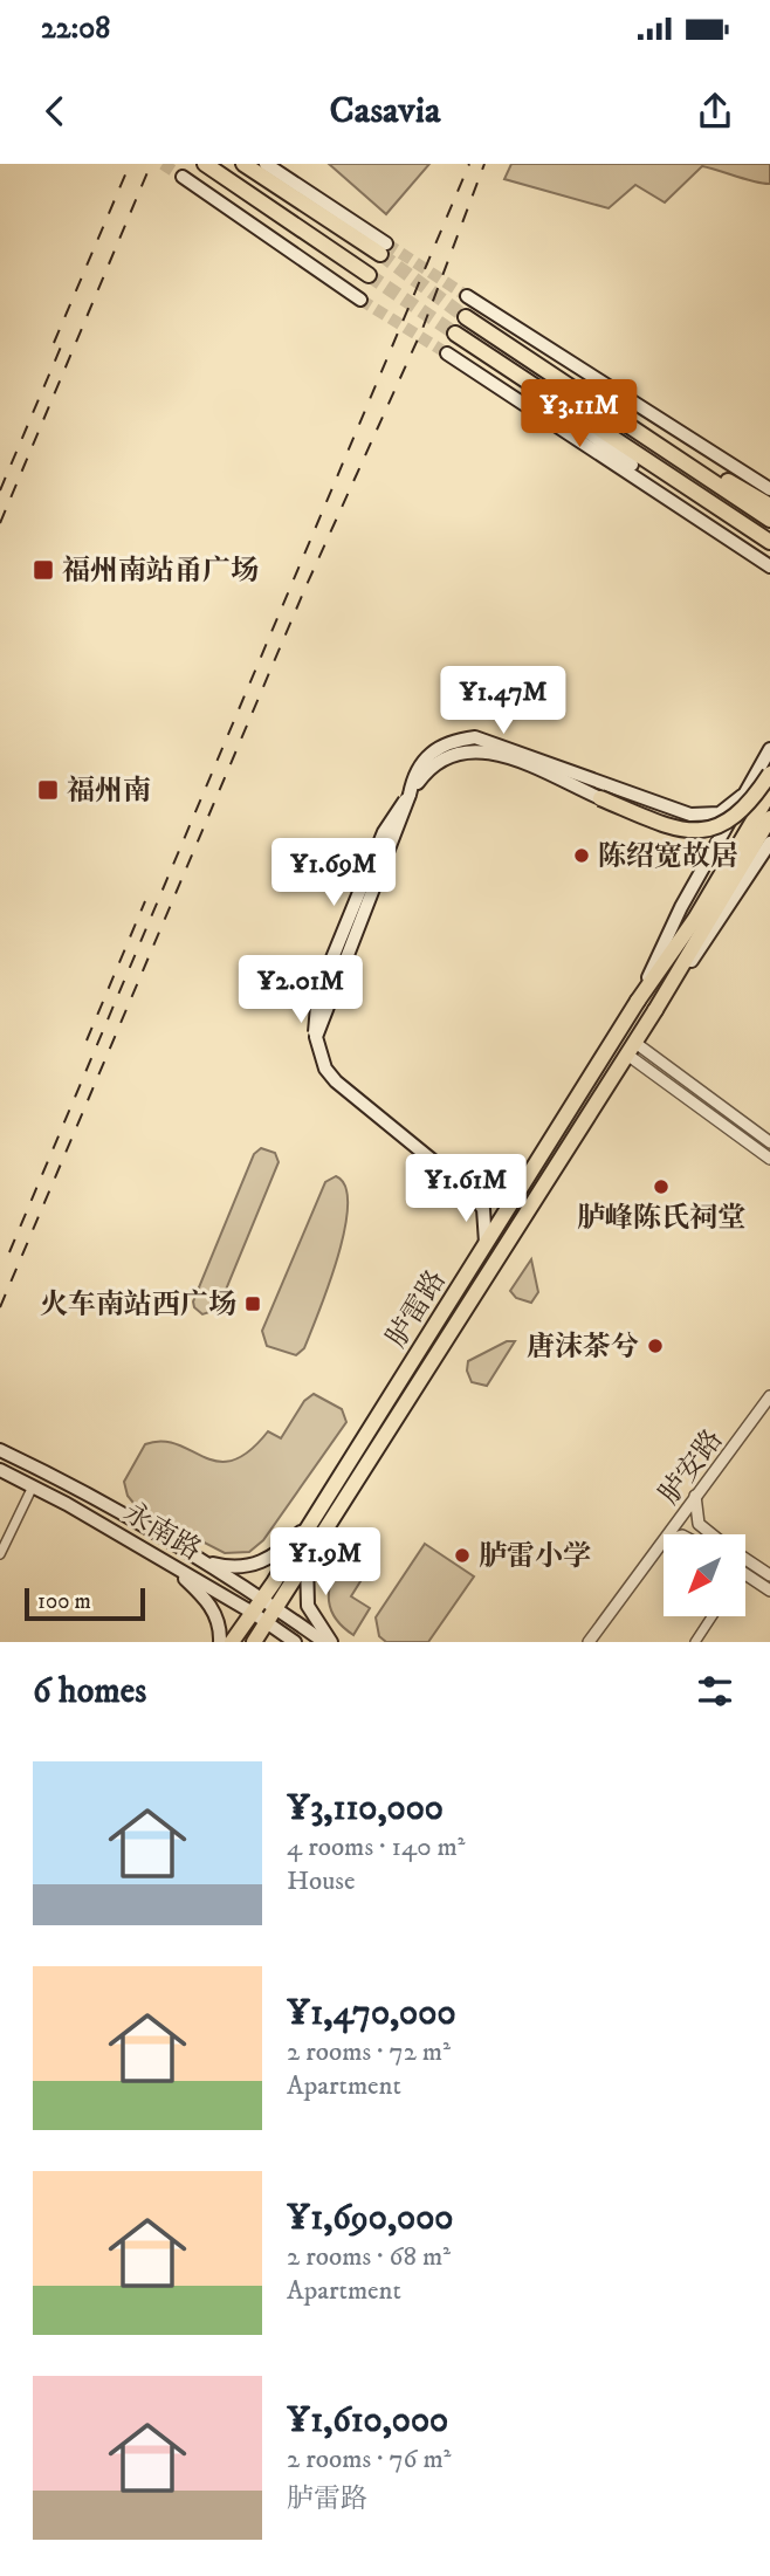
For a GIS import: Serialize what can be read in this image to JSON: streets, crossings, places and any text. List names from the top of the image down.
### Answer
{
  "streets": {
    "main road": ["胪雷路", "永南路"],
    "street": ["胪安路"]
  },
  "crossings": [
    ["胪雷路", "永南路"]
  ],
  "places": {
    "transit": ["福州南站甬广场", "福州南", "火车南站西广场"],
    "other": [
      "陈绍宽故居",
      "胪峰陈氏祠堂",
      "唐沫茶兮",
      "胪雷小学"
    ]
  },
  "scale_bar": "100 m",
  "north": "bottom left",
  "page": {
    "status": "22:08",
    "header": "Casavia",
    "price": [
      "¥3.11M",
      "¥1.47M",
      "¥1.69M",
      "¥2.01M",
      "¥1.61M",
      "¥1.9M"
    ],
    "scale": "100 m",
    "heading": "6 homes",
    "list": [
      {
        "name": "¥3,110,000",
        "note": "4 rooms · 140 m² · House"
      },
      {
        "name": "¥1,470,000",
        "note": "2 rooms · 72 m² · Apartment"
      },
      {
        "name": "¥1,690,000",
        "note": "2 rooms · 68 m² · Apartment"
      },
      {
        "name": "¥1,610,000",
        "note": "2 rooms · 76 m² · 胪雷路"
      }
    ]
  }
}
